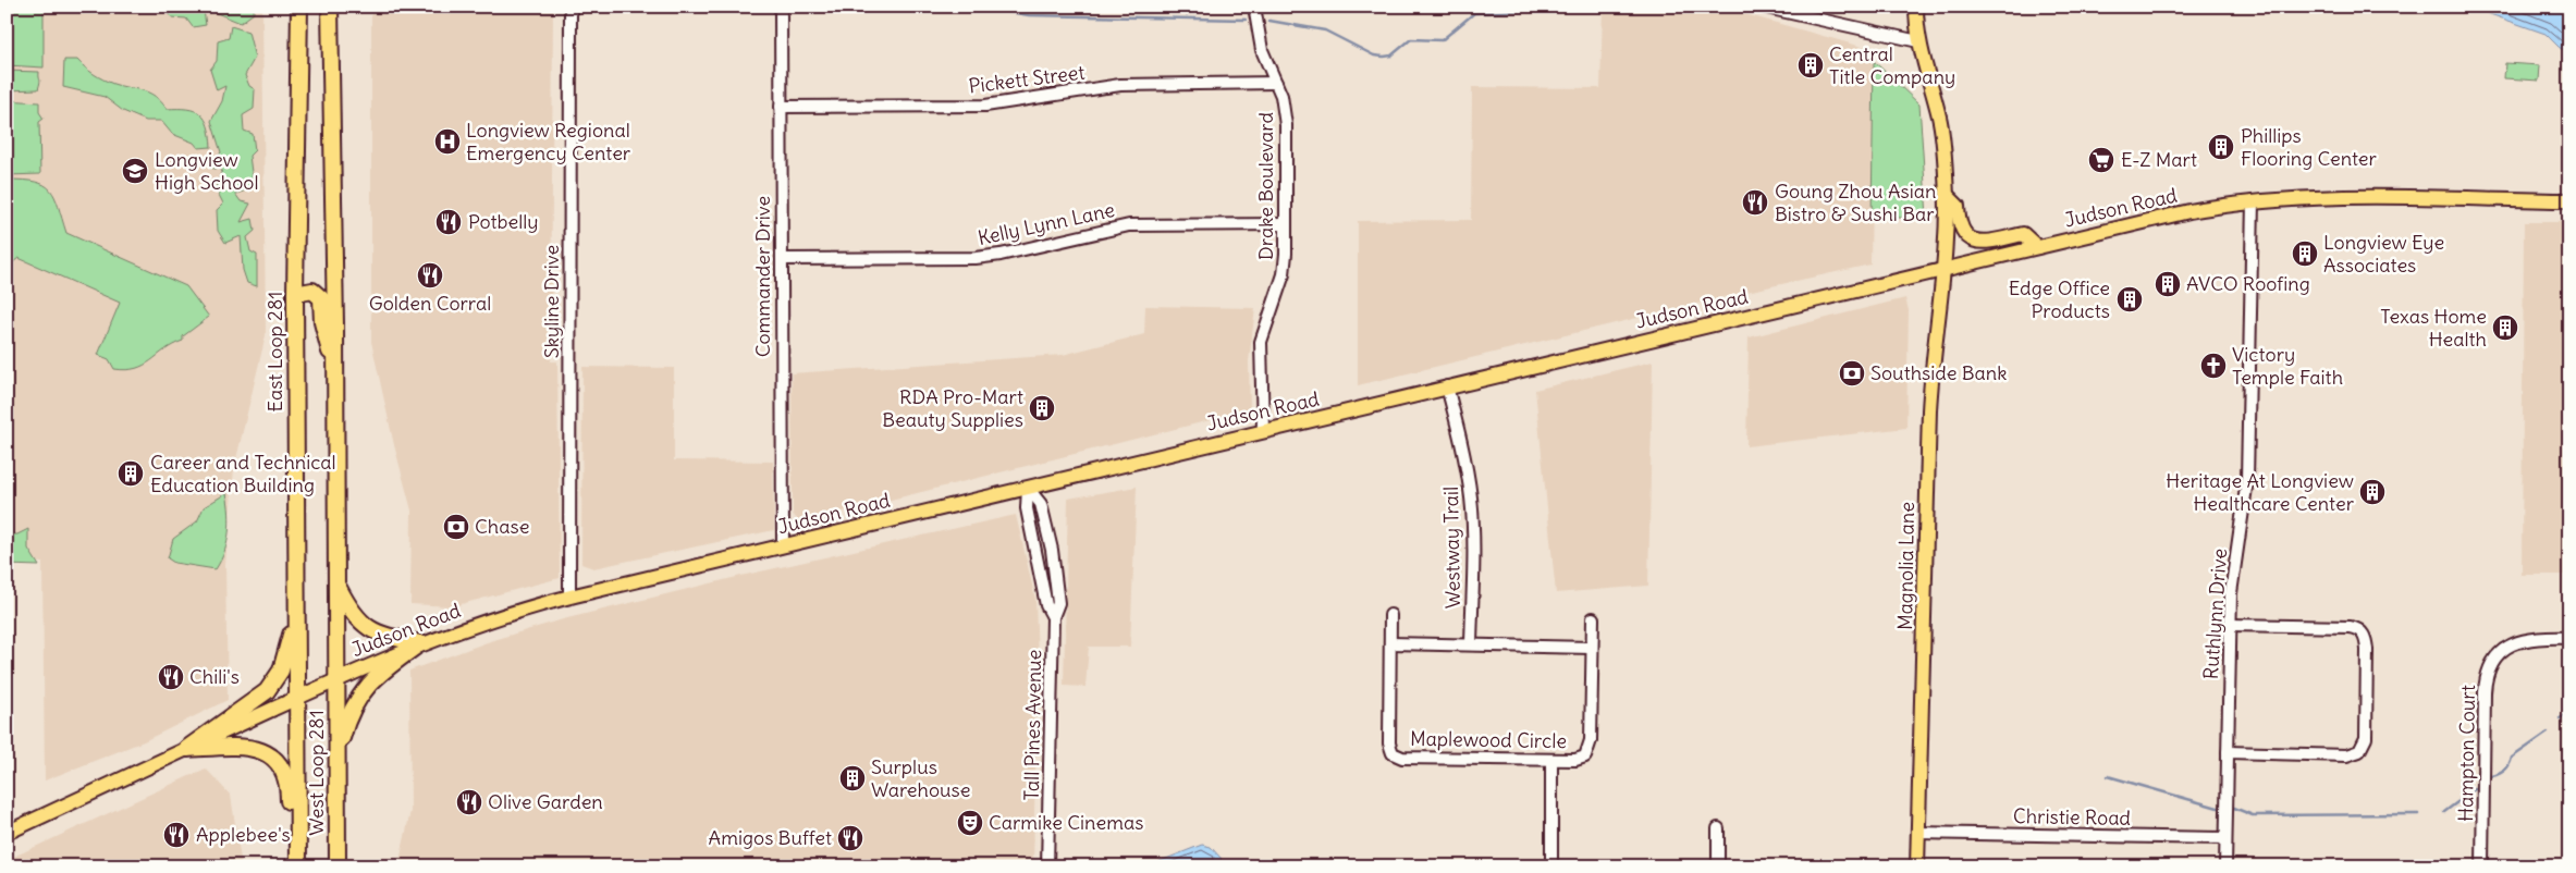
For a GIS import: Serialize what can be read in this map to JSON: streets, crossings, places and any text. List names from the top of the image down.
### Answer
{
  "streets": {
    "highway": ["East Loop 281", "West Loop 281"],
    "main road": ["Judson Road", "Magnolia Lane"],
    "street": [
      "Pickett Street",
      "Drake Boulevard",
      "Kelly Lynn Lane",
      "Commander Drive",
      "Skyline Drive",
      "Westway Trail",
      "Ruthlynn Drive",
      "Tall Pines Avenue",
      "Maplewood Circle",
      "Hampton Court",
      "Christie Road"
    ]
  },
  "crossings": [
    ["Pickett Street", "Drake Boulevard"],
    ["Pickett Street", "Commander Drive"],
    ["Drake Boulevard", "Judson Road"],
    ["Drake Boulevard", "Kelly Lynn Lane"],
    ["Judson Road", "Commander Drive"],
    ["Judson Road", "Skyline Drive"],
    ["Judson Road", "East Loop 281"],
    ["Judson Road", "Westway Trail"],
    ["Judson Road", "Magnolia Lane"],
    ["Judson Road", "Ruthlynn Drive"],
    ["Judson Road", "Tall Pines Avenue"],
    ["Judson Road", "West Loop 281"],
    ["Kelly Lynn Lane", "Commander Drive"],
    ["East Loop 281", "West Loop 281"],
    ["Magnolia Lane", "Christie Road"],
    ["Ruthlynn Drive", "Christie Road"]
  ],
  "places": {
    "building": [
      "Central Title Company",
      "Phillips Flooring Center",
      "Longview Eye Associates",
      "AVCO Roofing",
      "Edge Office Products",
      "Texas Home Health",
      "RDA Pro-Mart Beauty Supplies",
      "Career and Technical Education Building",
      "Heritage At Longview Healthcare Center",
      "Surplus Warehouse"
    ],
    "hospital": ["Longview Regional Emergency Center"],
    "supermarket": ["E-Z Mart"],
    "school or university": ["Longview High School"],
    "restaurant": [
      "Goung Zhou Asian Bistro & Sushi Bar",
      "Potbelly",
      "Golden Corral",
      "Chili's",
      "Olive Garden",
      "Applebee's",
      "Amigos Buffet"
    ],
    "church": ["Victory Temple Faith"],
    "bank": ["Southside Bank", "Chase"],
    "theatre": ["Carmike Cinemas"]
  }
}
